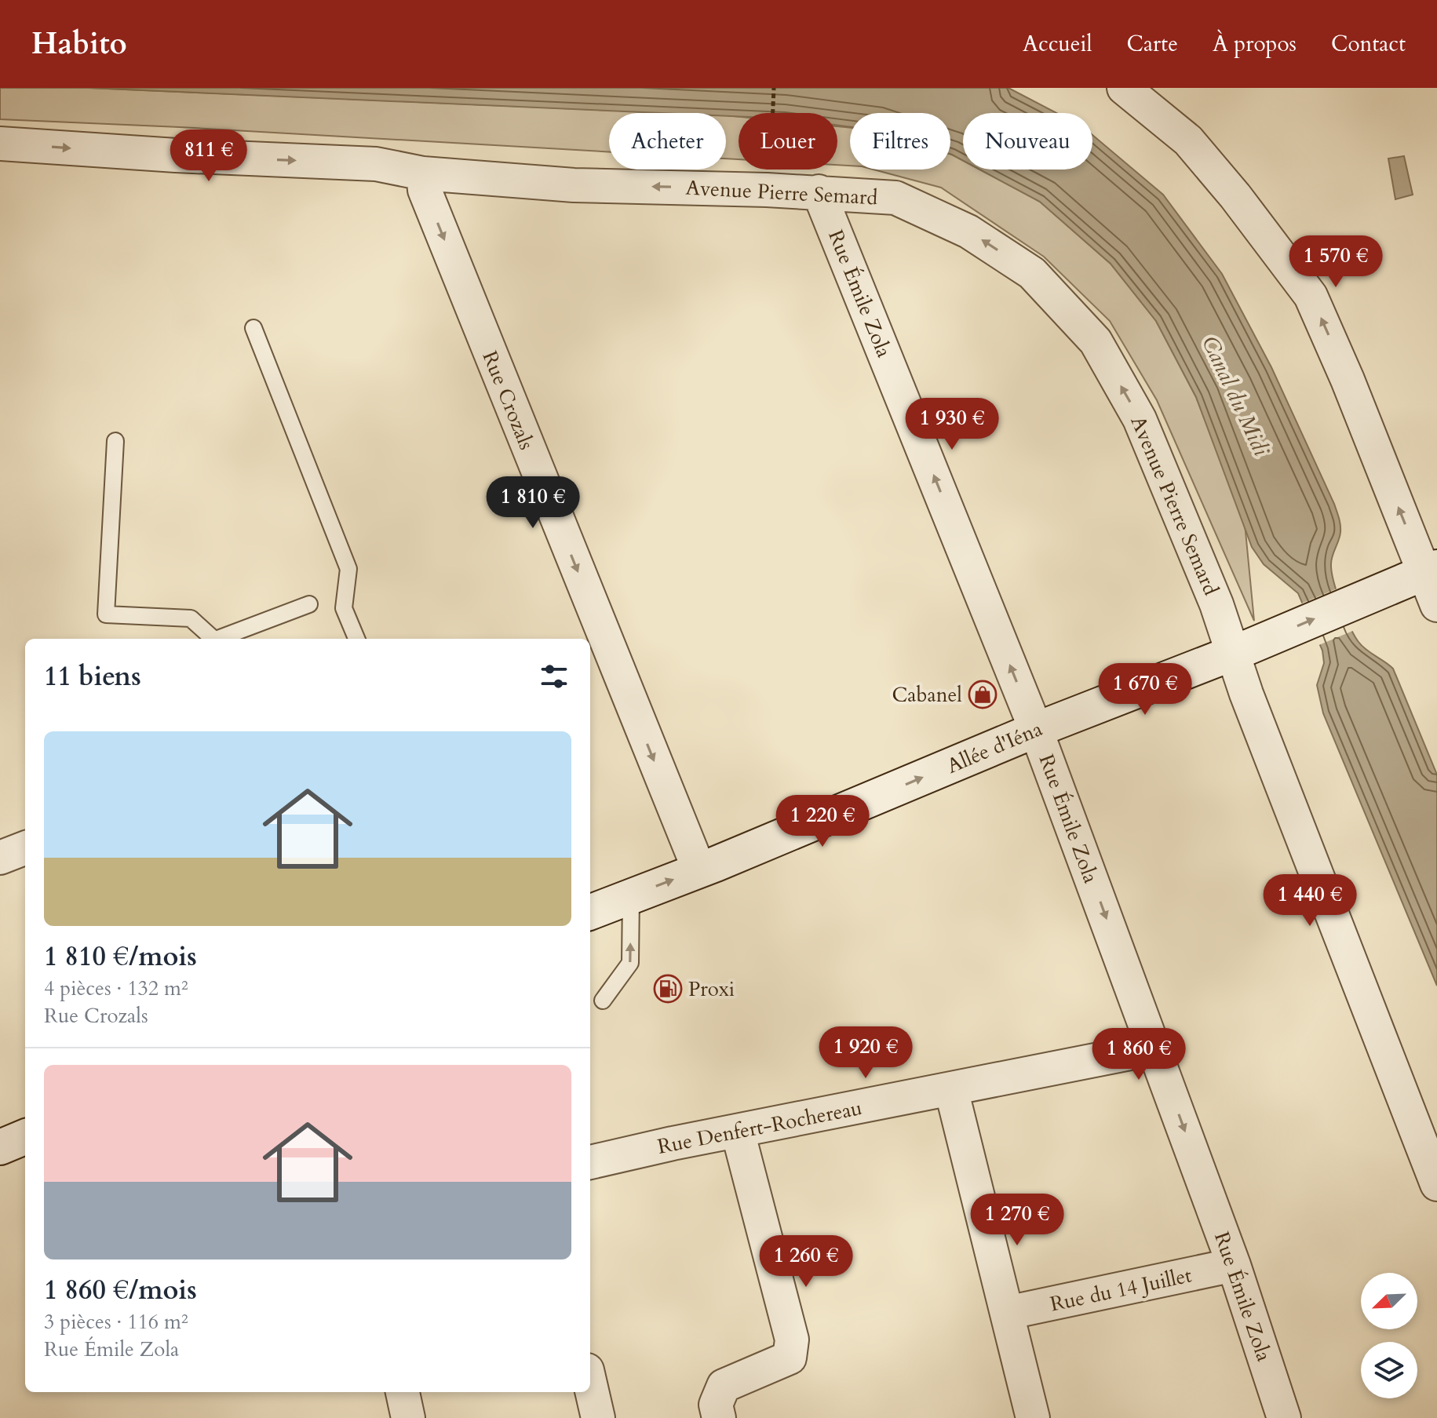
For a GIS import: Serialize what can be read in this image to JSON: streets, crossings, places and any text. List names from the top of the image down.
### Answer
{
  "streets": {
    "main road": ["Allée d'Iéna"],
    "street": [
      "Avenue Pierre Semard",
      "Rue Émile Zola",
      "Rue Crozals",
      "Rue Denfert-Rochereau",
      "Rue du 14 Juillet"
    ]
  },
  "crossings": [
    ["Avenue Pierre Semard", "Rue Émile Zola"],
    ["Avenue Pierre Semard", "Rue Crozals"],
    ["Avenue Pierre Semard", "Allée d'Iéna"],
    ["Rue Émile Zola", "Allée d'Iéna"],
    ["Rue Émile Zola", "Rue Denfert-Rochereau"],
    ["Rue Émile Zola", "Rue du 14 Juillet"],
    ["Rue Crozals", "Allée d'Iéna"]
  ],
  "one_way": ["Rue Crozals", "Allée d'Iéna"],
  "water": ["Canal du Midi"],
  "places": {
    "shop": ["Cabanel"],
    "fuel station": ["Proxi"]
  },
  "north": "bottom left",
  "page": {
    "header": "Habito",
    "nav": [
      "Accueil",
      "Carte",
      "À propos",
      "Contact"
    ],
    "chip": [
      "Acheter",
      "Louer",
      "Filtres",
      "Nouveau"
    ],
    "price": [
      "811 €",
      "1 570 €",
      "1 930 €",
      "1 810 €",
      "1 670 €",
      "1 220 €",
      "1 440 €",
      "1 920 €",
      "1 860 €",
      "1 270 €",
      "1 260 €"
    ],
    "heading": "11 biens",
    "list": [
      {
        "name": "1 810 €/mois",
        "note": "4 pièces · 132 m² · Rue Crozals"
      },
      {
        "name": "1 860 €/mois",
        "note": "3 pièces · 116 m² · Rue Émile Zola"
      }
    ]
  }
}
